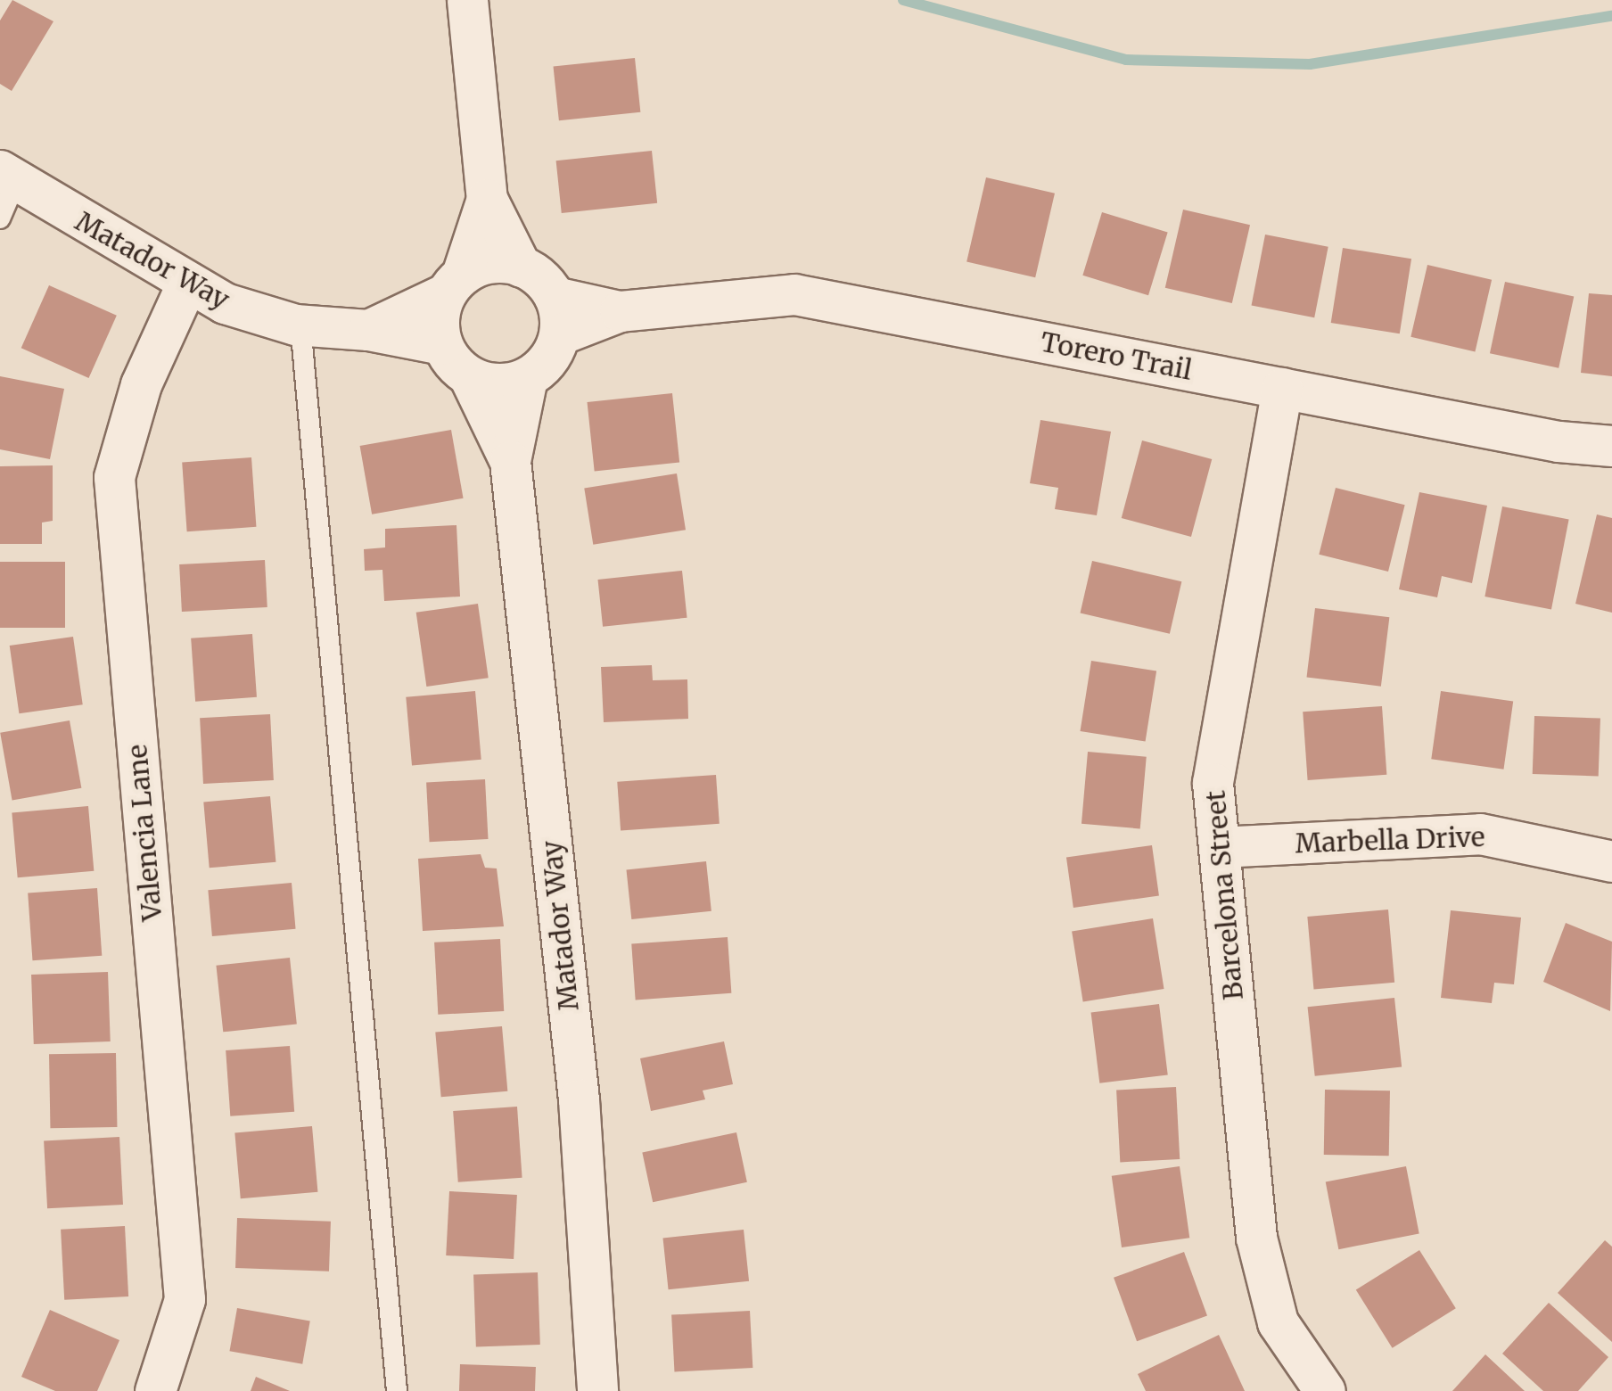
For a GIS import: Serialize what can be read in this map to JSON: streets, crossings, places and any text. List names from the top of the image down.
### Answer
{
  "streets": {
    "street": [
      "Matador Way",
      "Torero Trail",
      "Valencia Lane",
      "Marbella Drive",
      "Barcelona Street"
    ]
  },
  "crossings": [
    ["Matador Way", "Torero Trail"],
    ["Matador Way", "Valencia Lane"],
    ["Torero Trail", "Barcelona Street"],
    ["Marbella Drive", "Barcelona Street"]
  ]
}
